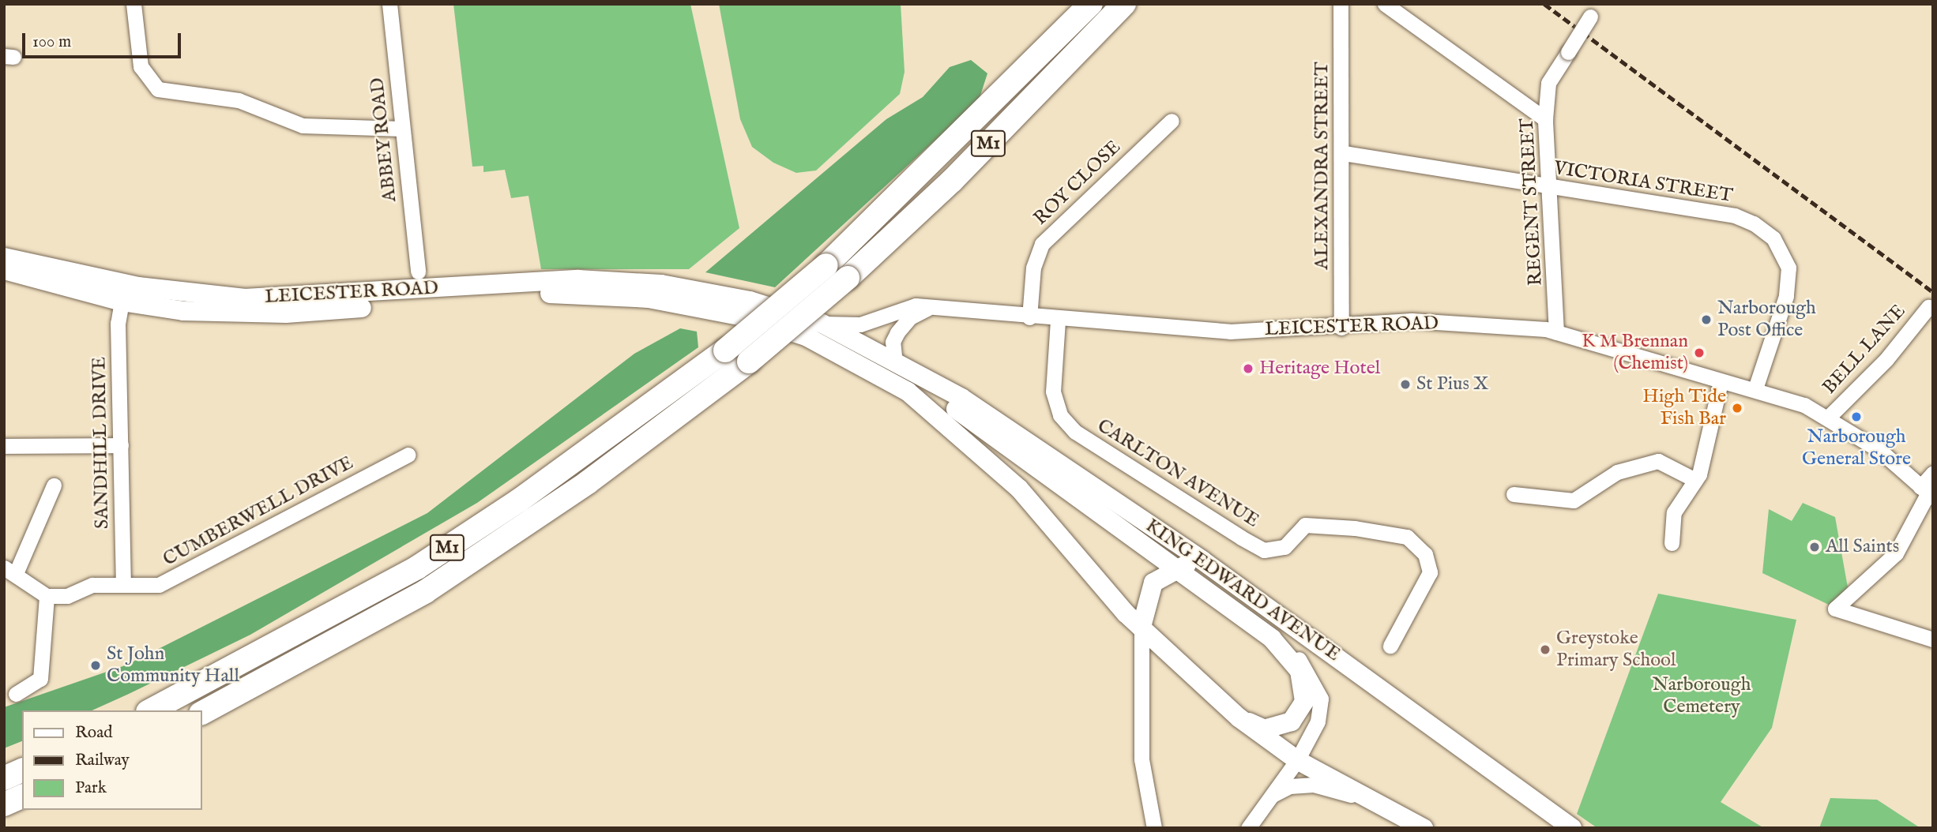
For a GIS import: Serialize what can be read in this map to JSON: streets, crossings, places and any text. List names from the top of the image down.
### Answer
{
  "streets": {
    "highway": ["M1"],
    "main road": ["LEICESTER ROAD", "KING EDWARD AVENUE"],
    "street": [
      "ABBEY ROAD",
      "ALEXANDRA STREET",
      "VICTORIA STREET",
      "ROY CLOSE",
      "REGENT STREET",
      "BELL LANE",
      "SANDHILL DRIVE",
      "CARLTON AVENUE",
      "CUMBERWELL DRIVE"
    ]
  },
  "crossings": [
    ["ALEXANDRA STREET", "VICTORIA STREET"],
    ["ALEXANDRA STREET", "LEICESTER ROAD"],
    ["VICTORIA STREET", "REGENT STREET"],
    ["VICTORIA STREET", "LEICESTER ROAD"],
    ["ROY CLOSE", "LEICESTER ROAD"],
    ["REGENT STREET", "LEICESTER ROAD"],
    ["LEICESTER ROAD", "BELL LANE"],
    ["LEICESTER ROAD", "SANDHILL DRIVE"],
    ["LEICESTER ROAD", "CARLTON AVENUE"],
    ["LEICESTER ROAD", "KING EDWARD AVENUE"],
    ["SANDHILL DRIVE", "CUMBERWELL DRIVE"]
  ],
  "parks": ["Narborough Cemetery"],
  "places": [
    "Narborough Post Office",
    "K M Brennan (Chemist)",
    "Heritage Hotel",
    "St Pius X",
    "High Tide Fish Bar",
    "Narborough General Store",
    "All Saints",
    "Greystoke Primary School",
    "St John Community Hall"
  ],
  "legend": ["Road", "Railway", "Park"],
  "scale_bar": "100 m"
}
